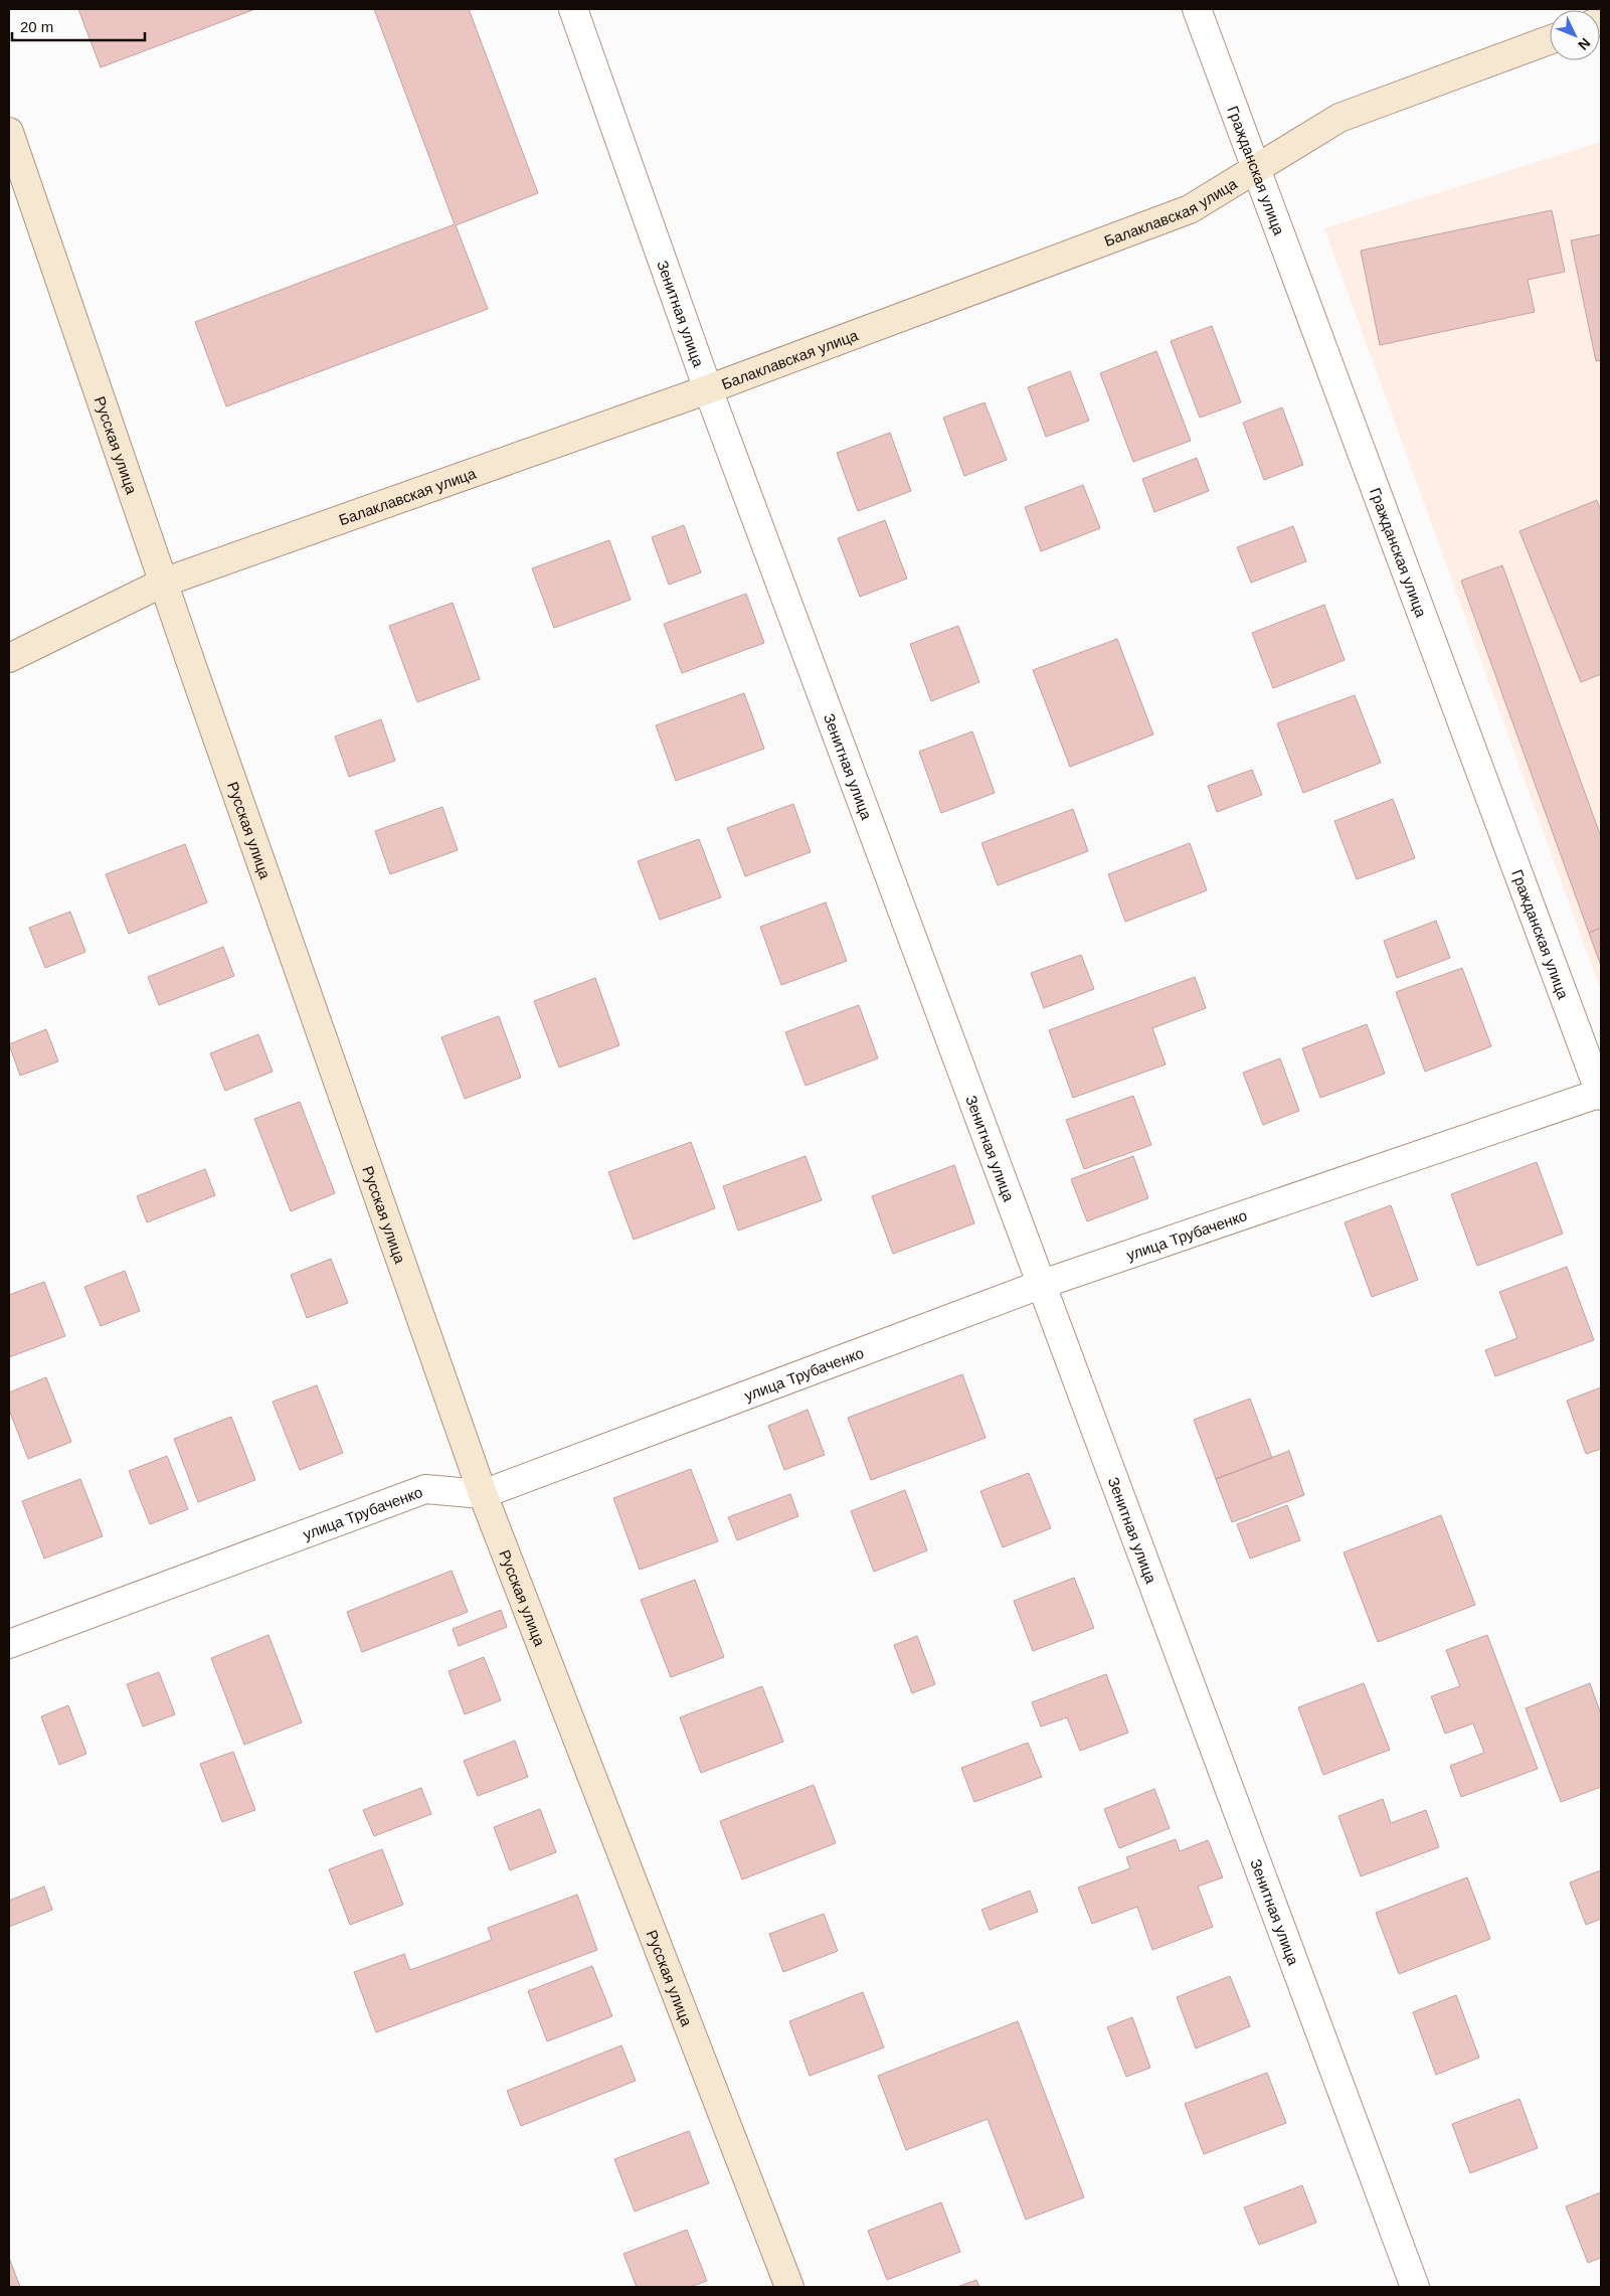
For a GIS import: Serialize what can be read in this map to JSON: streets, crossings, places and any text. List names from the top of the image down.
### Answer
{
  "streets": {
    "main road": ["Балаклавская улица", "Русская улица"],
    "street": ["Гражданская улица", "Зенитная улица", "улица Трубаченко"]
  },
  "crossings": [
    ["Гражданская улица", "Балаклавская улица"],
    ["Гражданская улица", "улица Трубаченко"],
    ["Балаклавская улица", "Зенитная улица"],
    ["Балаклавская улица", "Русская улица"],
    ["Зенитная улица", "улица Трубаченко"],
    ["Русская улица", "улица Трубаченко"]
  ],
  "scale_bar": "20 m",
  "north": "bottom right"
}
